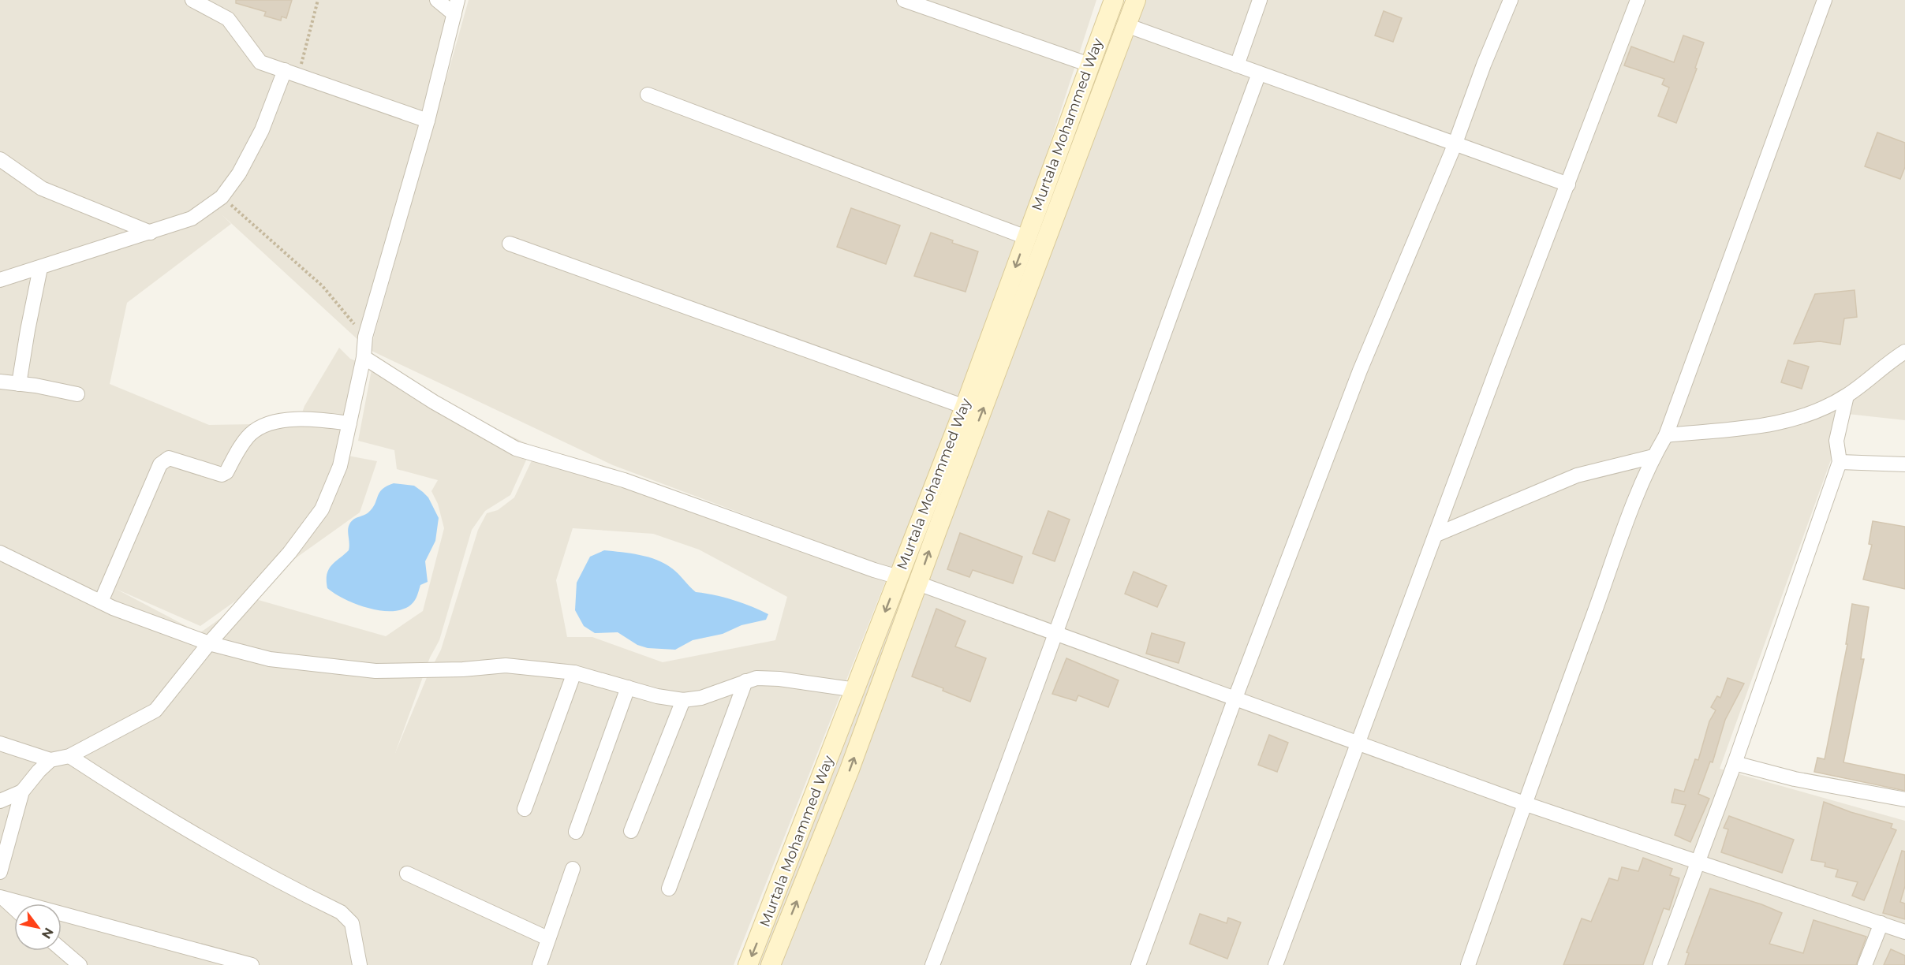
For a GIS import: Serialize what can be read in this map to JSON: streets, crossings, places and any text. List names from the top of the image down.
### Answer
{
  "streets": {
    "main road": ["Murtala Mohammed Way"]
  },
  "north": "bottom right"
}
